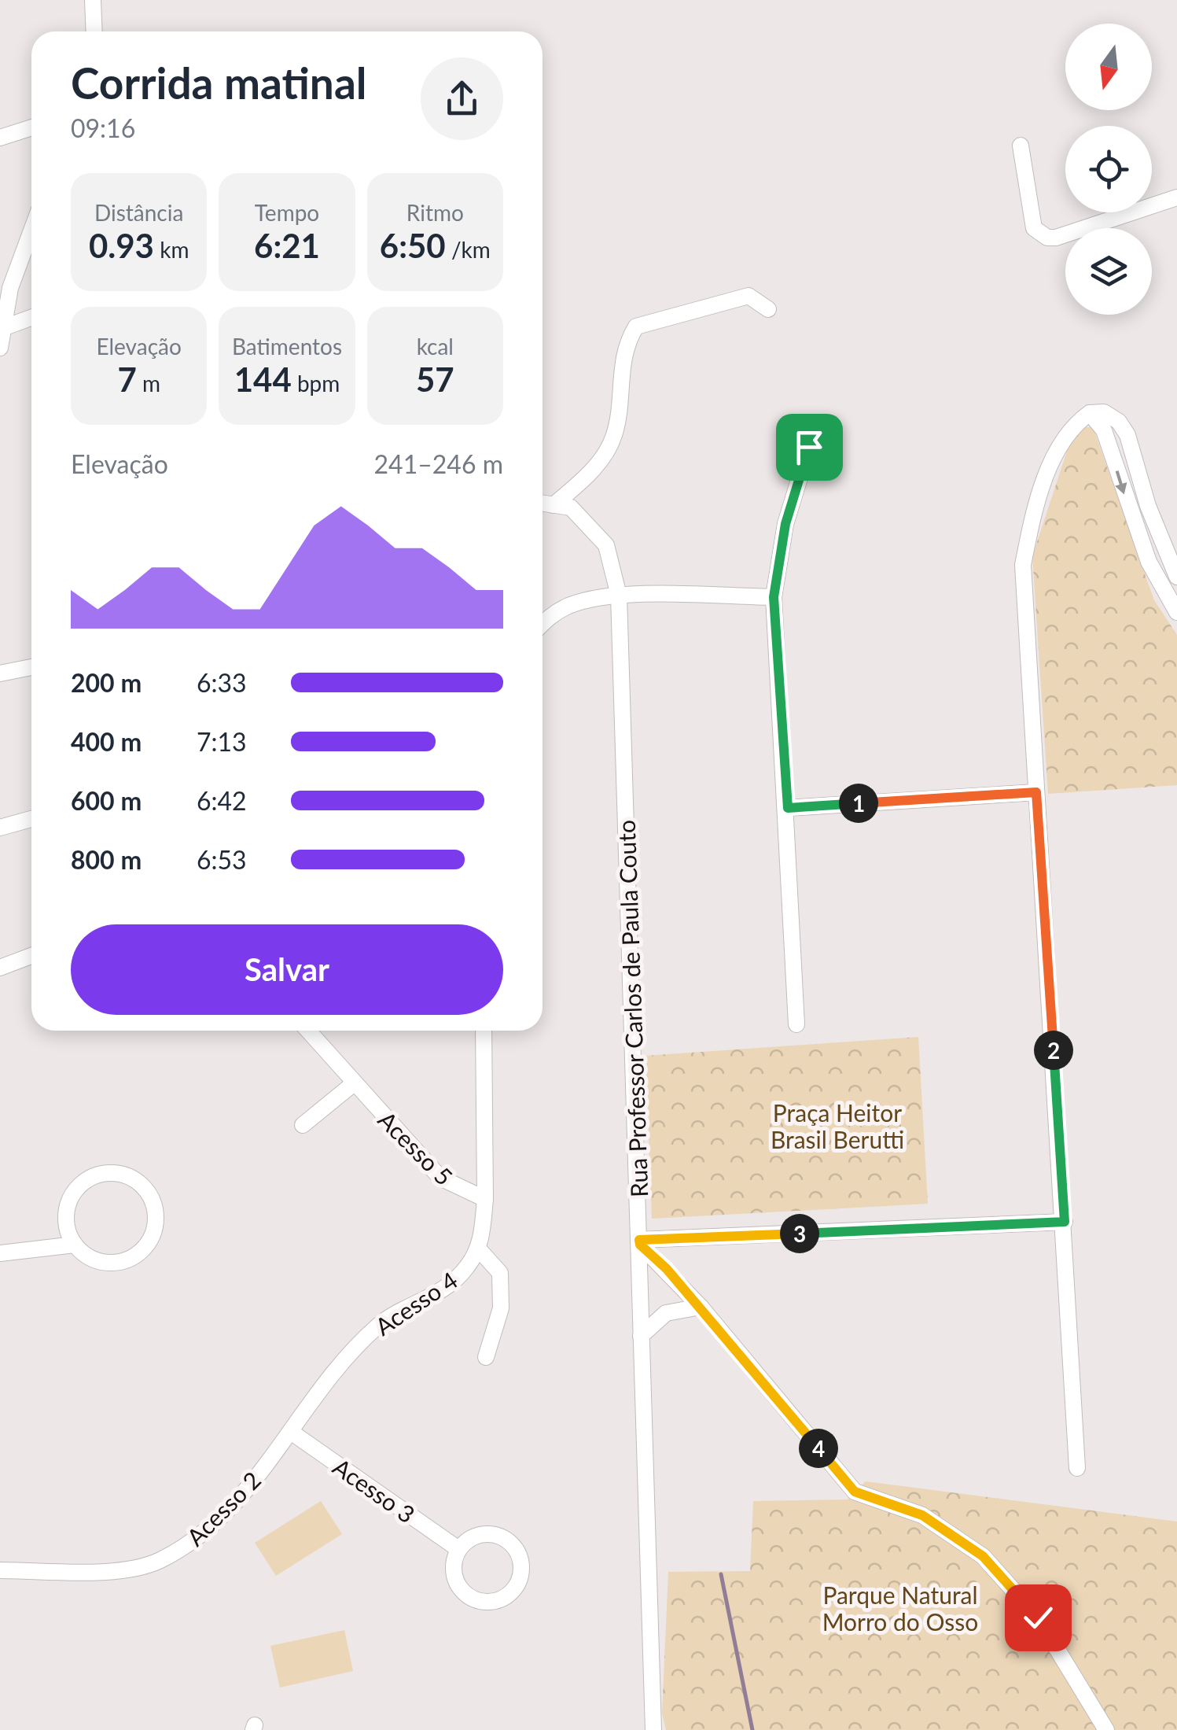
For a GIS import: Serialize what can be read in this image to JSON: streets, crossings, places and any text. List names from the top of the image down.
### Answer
{
  "streets": {
    "street": [
      "Rua Professor Carlos de Paula Couto",
      "Acesso 5",
      "Acesso 4",
      "Acesso 3",
      "Acesso 2"
    ]
  },
  "crossings": [
    ["Acesso 4", "Acesso 3"],
    ["Acesso 4", "Acesso 2"],
    ["Acesso 3", "Acesso 2"]
  ],
  "parks": ["Praça Heitor Brasil Berutti", "Parque Natural Morro do Osso"],
  "north": "bottom",
  "page": {
    "heading": ["Corrida matinal", "09:16"],
    "stats": [
      ["Distância", "0.93 km"],
      ["Tempo", "6:21"],
      ["Ritmo", "6:50 /km"],
      ["Elevação", "7 m"],
      ["Batimentos", "144 bpm"],
      ["kcal", "57"]
    ],
    "chart": ["Elevação", "241–246 m"],
    "list": [
      {
        "name": "200 m",
        "note": "6:33"
      },
      {
        "name": "400 m",
        "note": "7:13"
      },
      {
        "name": "600 m",
        "note": "6:42"
      },
      {
        "name": "800 m",
        "note": "6:53"
      }
    ],
    "pins": [
      "1",
      "2",
      "3",
      "4"
    ],
    "buttons": "Salvar"
  }
}
